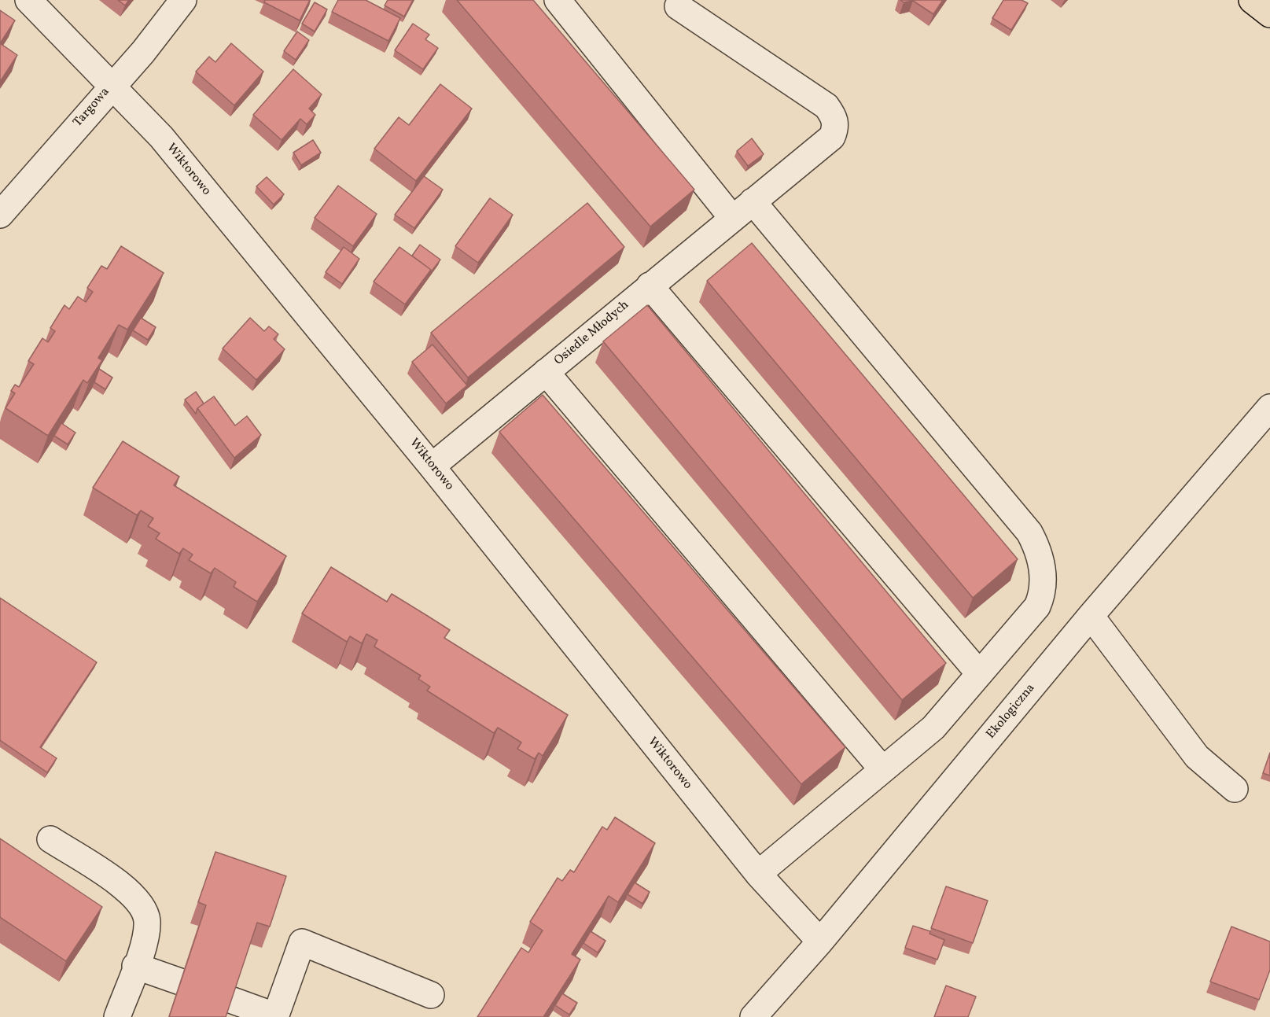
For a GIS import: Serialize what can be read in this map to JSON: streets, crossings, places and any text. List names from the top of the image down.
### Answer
{
  "streets": {
    "street": [
      "Targowa",
      "Wiktorowo",
      "Osiedle Młodych",
      "Ekologiczna"
    ]
  },
  "crossings": [
    ["Targowa", "Wiktorowo"],
    ["Wiktorowo", "Osiedle Młodych"],
    ["Wiktorowo", "Ekologiczna"]
  ]
}
